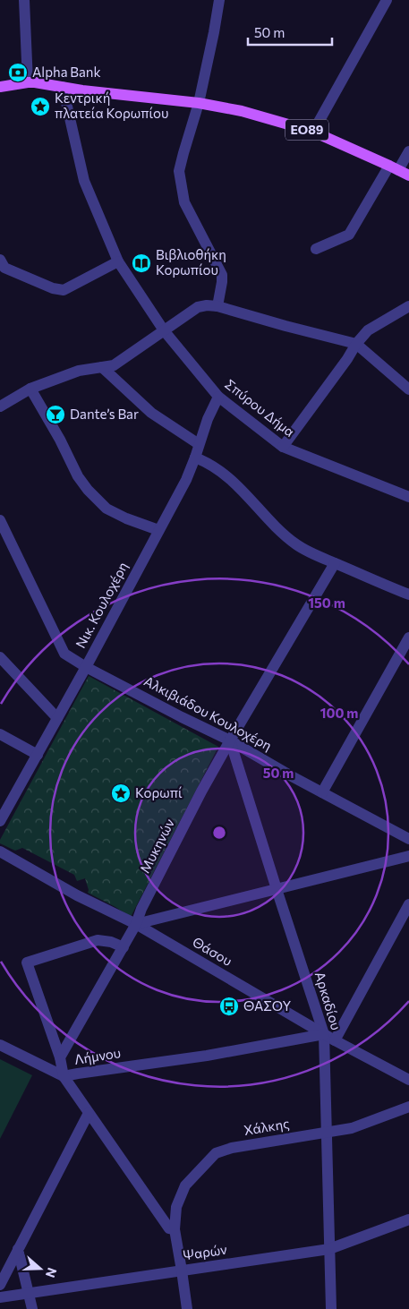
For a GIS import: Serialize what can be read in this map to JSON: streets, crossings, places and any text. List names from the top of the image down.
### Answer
{
  "streets": {
    "main road": ["ΕΟ89"],
    "street": [
      "Σπύρου Δήμα",
      "Νικ. Κουλοχέρη",
      "Αλκιβιάδου Κουλοχέρη",
      "Μυκηνών",
      "Θάσου",
      "Αρκαδίου",
      "Λήμνου",
      "Χάλκης",
      "Ψαρών"
    ]
  },
  "crossings": [
    ["ΕΟ89", "Σπύρου Δήμα"],
    ["Σπύρου Δήμα", "Νικ. Κουλοχέρη"],
    ["Νικ. Κουλοχέρη", "Αλκιβιάδου Κουλοχέρη"],
    ["Αλκιβιάδου Κουλοχέρη", "Μυκηνών"],
    ["Αλκιβιάδου Κουλοχέρη", "Αρκαδίου"],
    ["Μυκηνών", "Θάσου"],
    ["Μυκηνών", "Αρκαδίου"],
    ["Μυκηνών", "Λήμνου"],
    ["Θάσου", "Αρκαδίου"],
    ["Θάσου", "Λήμνου"],
    ["Αρκαδίου", "Λήμνου"],
    ["Αρκαδίου", "Χάλκης"],
    ["Αρκαδίου", "Ψαρών"],
    ["Λήμνου", "Χάλκης"],
    ["Χάλκης", "Ψαρών"]
  ],
  "places": {
    "bank": ["Alpha Bank"],
    "place": ["Κεντρική πλατεία Κορωπίου", "Κορωπί"],
    "library": ["Βιβλιοθήκη Κορωπίου"],
    "bar": ["Dante’s Bar"],
    "bus stop": ["ΘΑΣΟΥ"]
  },
  "scale_bar": "50 m",
  "north": "right",
  "rings": ["150 m", "100 m", "50 m"]
}
